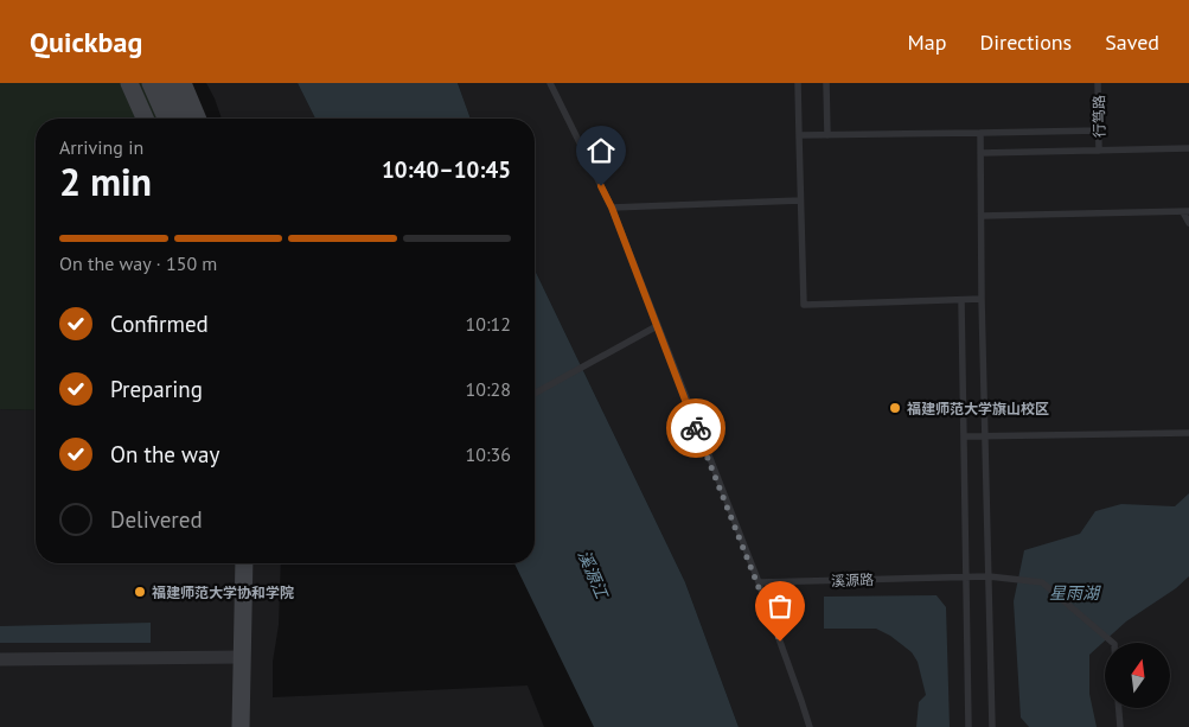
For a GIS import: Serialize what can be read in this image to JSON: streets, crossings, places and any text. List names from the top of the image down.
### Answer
{
  "streets": {
    "lane": ["行笃路", "溪源路"]
  },
  "water": ["溪源江", "星雨湖"],
  "places": ["福建师范大学旗山校区", "福建师范大学协和学院"],
  "north": "top",
  "page": {
    "header": "Quickbag",
    "nav": ["Map", "Directions", "Saved"],
    "heading": ["2 min", "Arriving in", "10:40–10:45"],
    "bar": "On the way · 150 m",
    "list": [
      ["Confirmed", "10:12"],
      ["Preparing", "10:28"],
      ["On the way", "10:36"],
      "Delivered"
    ]
  }
}
